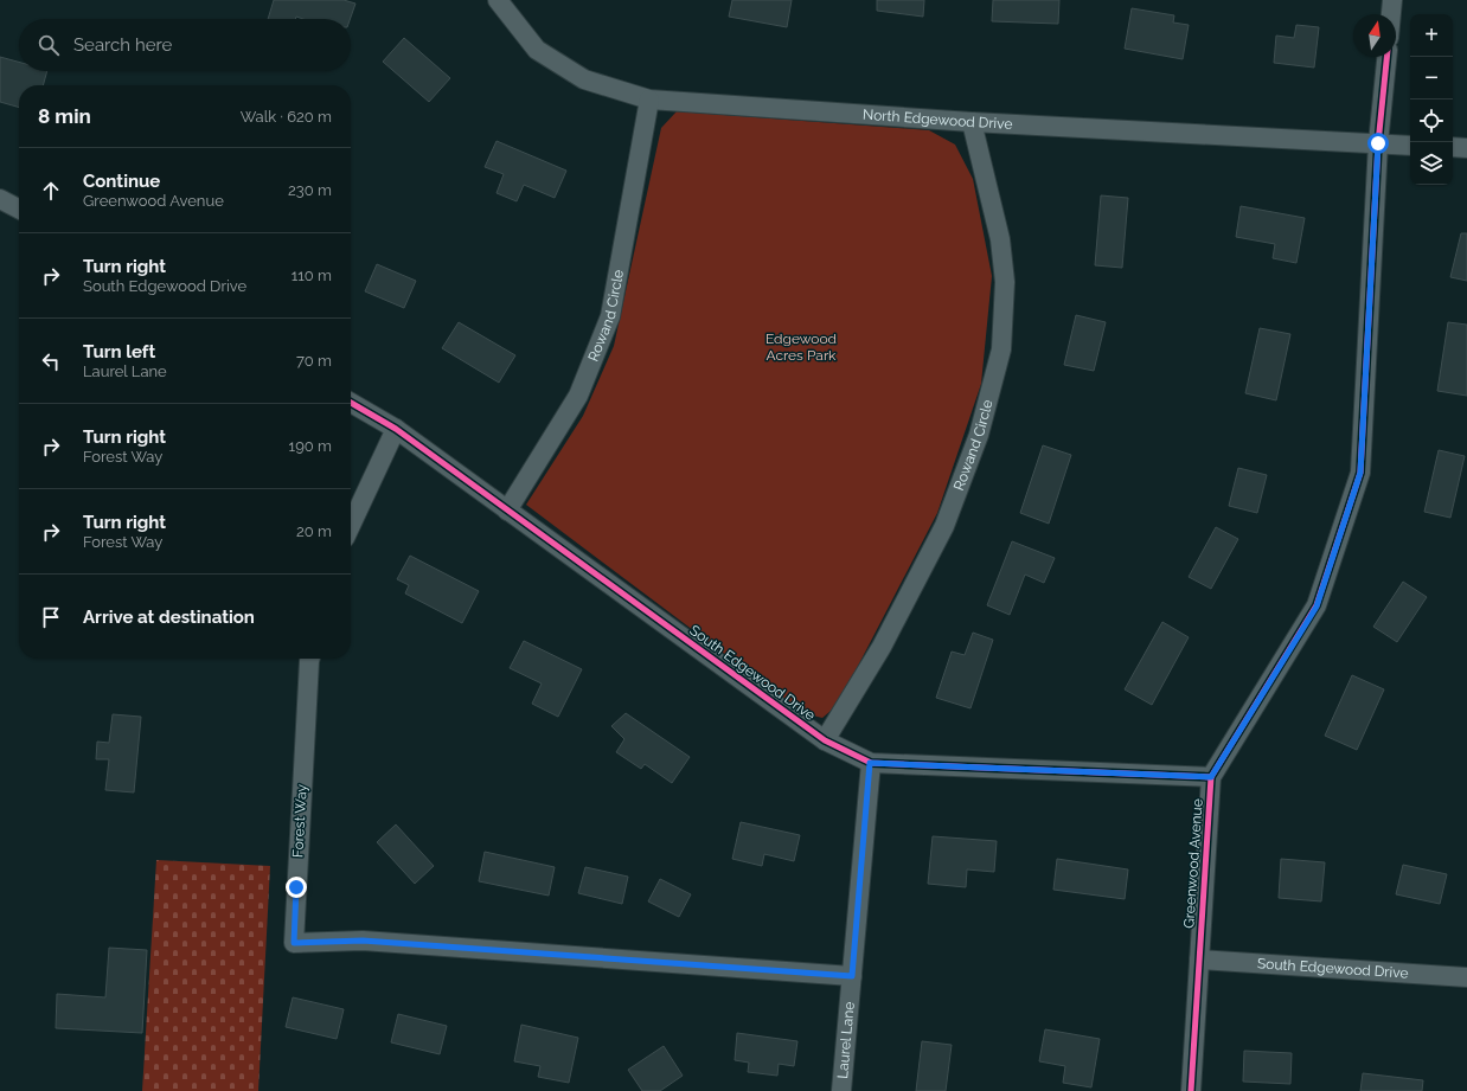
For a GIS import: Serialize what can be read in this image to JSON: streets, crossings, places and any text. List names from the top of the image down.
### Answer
{
  "streets": {
    "street": [
      "North Edgewood Drive",
      "Rowand Circle",
      "South Edgewood Drive",
      "Forest Way",
      "Greenwood Avenue",
      "Laurel Lane"
    ]
  },
  "crossings": [
    ["North Edgewood Drive", "Rowand Circle"],
    ["North Edgewood Drive", "Greenwood Avenue"],
    ["Rowand Circle", "South Edgewood Drive"],
    ["South Edgewood Drive", "Greenwood Avenue"],
    ["South Edgewood Drive", "Laurel Lane"],
    ["Forest Way", "Laurel Lane"]
  ],
  "parks": ["Edgewood Acres Park"],
  "north": "top",
  "page": {
    "map_buttons": ["+", "−"],
    "search": "Search here",
    "heading": ["8 min", "Walk · 620 m"],
    "list": [
      ["Continue", "Greenwood Avenue", "230 m"],
      ["Turn right", "South Edgewood Drive", "110 m"],
      ["Turn left", "Laurel Lane", "70 m"],
      ["Turn right", "Forest Way", "190 m"],
      ["Turn right", "Forest Way", "20 m"],
      "Arrive at destination"
    ]
  }
}
